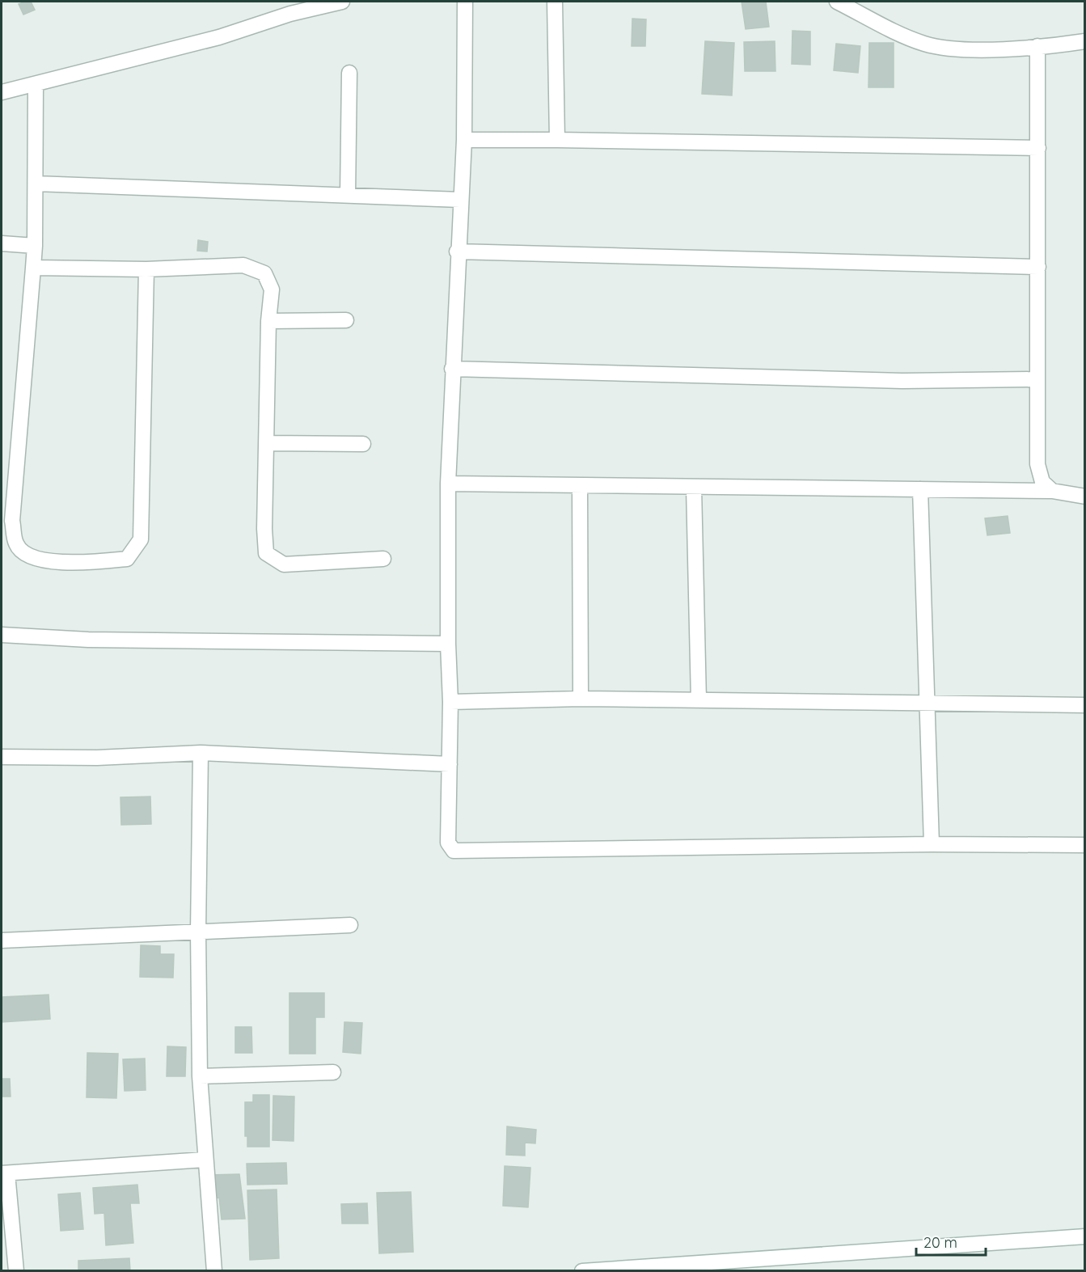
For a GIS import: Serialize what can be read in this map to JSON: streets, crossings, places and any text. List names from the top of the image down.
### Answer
{
  "scale_bar": "20 m"
}
